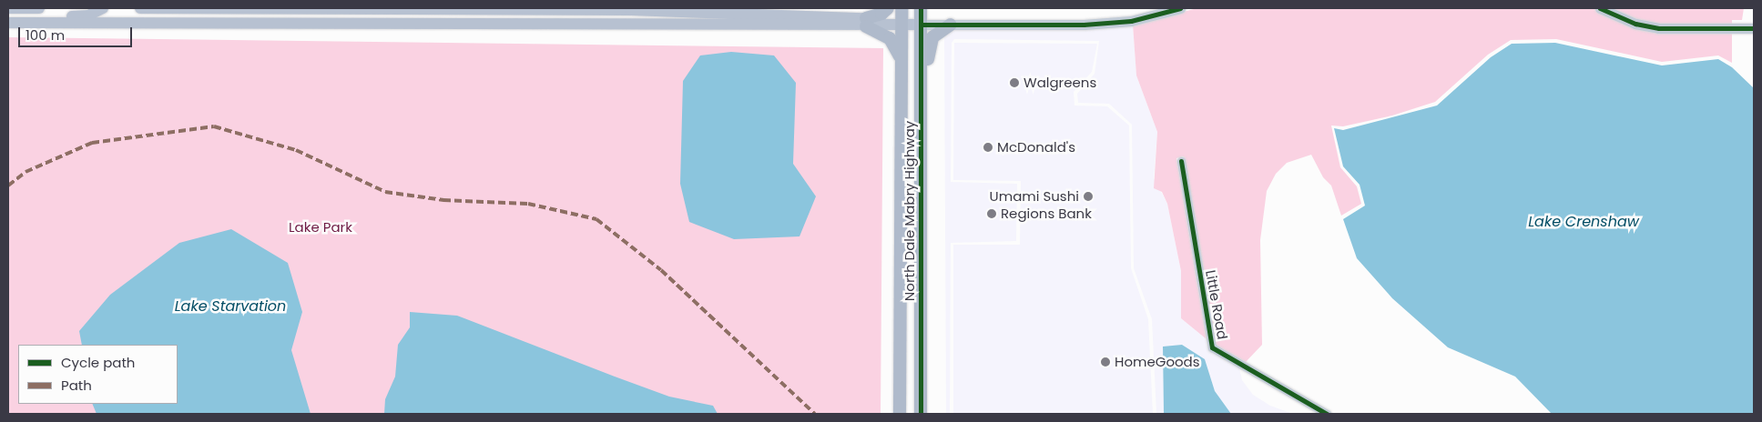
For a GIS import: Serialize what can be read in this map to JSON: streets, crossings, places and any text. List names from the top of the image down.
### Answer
{
  "streets": {
    "main road": ["North Dale Mabry Highway"],
    "street": ["Little Road"]
  },
  "water": ["Lake Crenshaw", "Lake Starvation"],
  "parks": ["Lake Park"],
  "places": [
    "Walgreens",
    "McDonald's",
    "Umami Sushi",
    "Regions Bank",
    "HomeGoods"
  ],
  "legend": ["Cycle path", "Path"],
  "scale_bar": "100 m"
}
